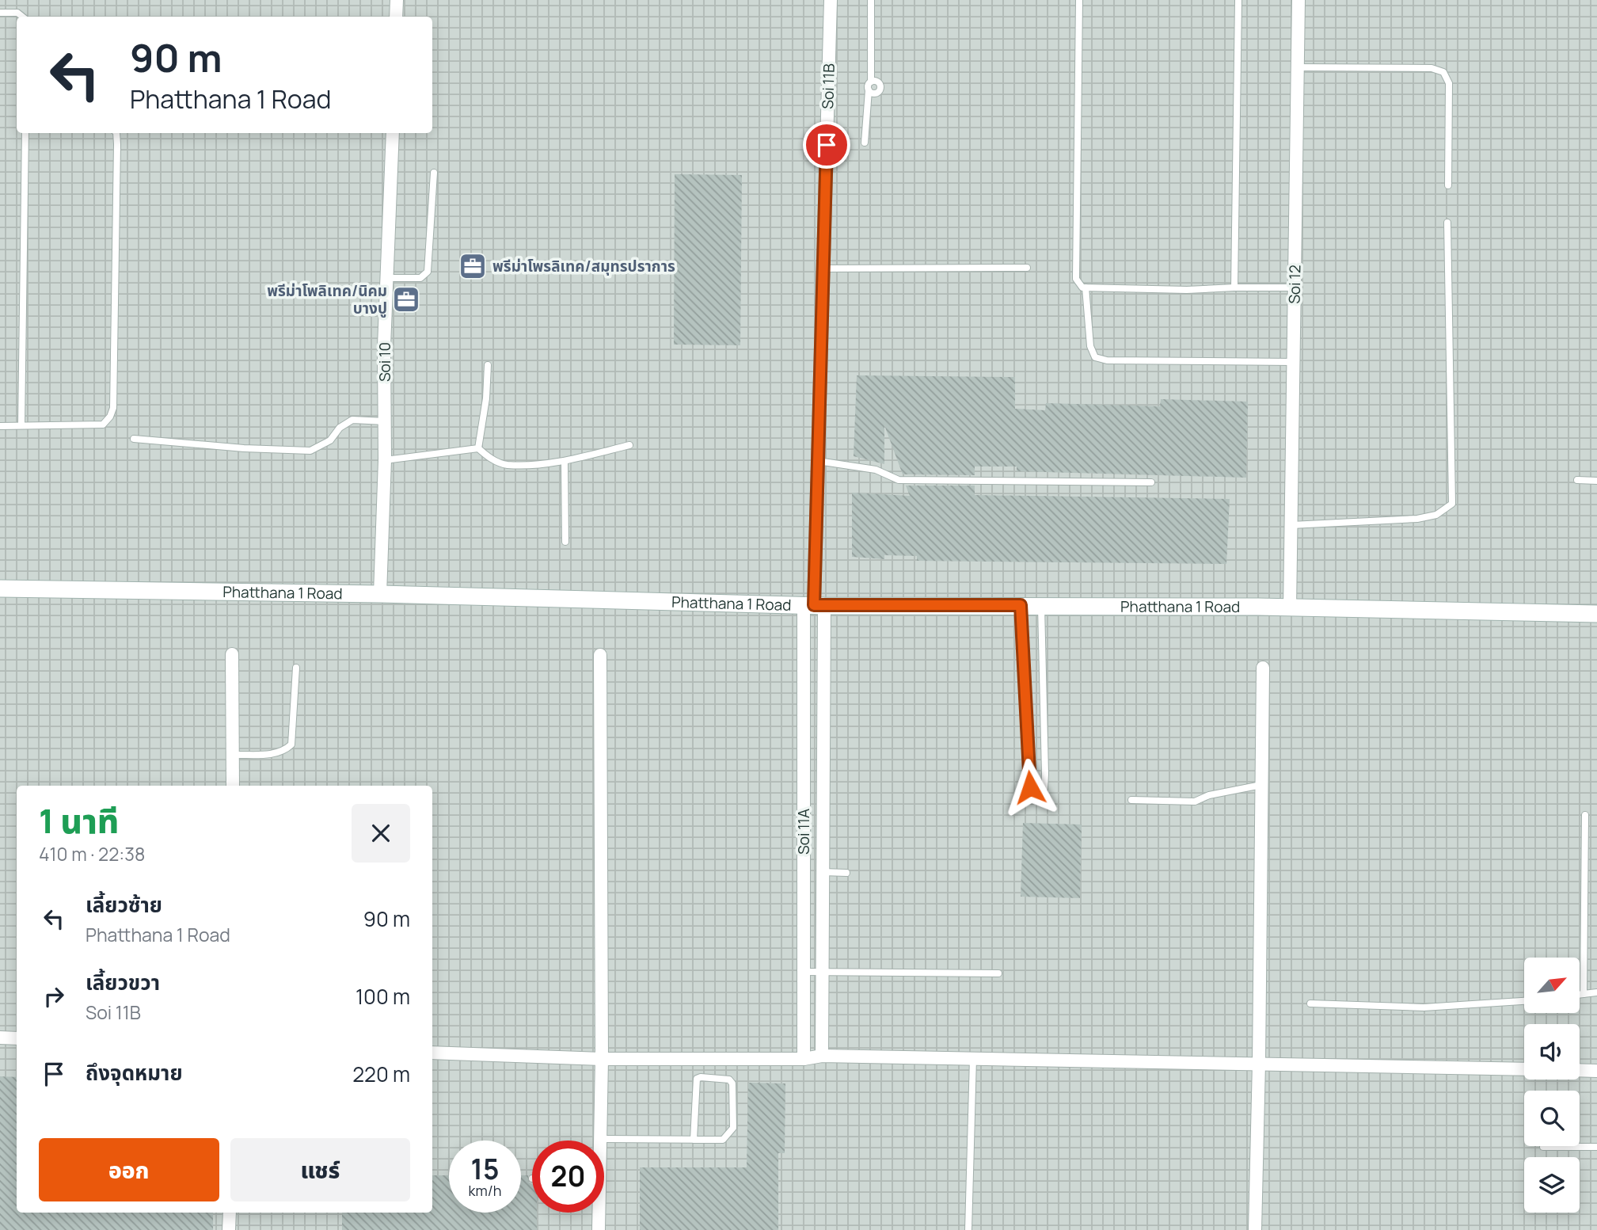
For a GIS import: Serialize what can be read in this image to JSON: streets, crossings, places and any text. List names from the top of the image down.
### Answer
{
  "streets": {
    "main road": ["Phatthana 1 Road"],
    "street": [
      "Soi 11B",
      "Soi 12",
      "Soi 10",
      "Soi 11A"
    ]
  },
  "crossings": [
    ["Soi 11B", "Phatthana 1 Road"],
    ["Soi 11B", "Soi 11A"],
    ["Soi 12", "Phatthana 1 Road"],
    ["Soi 10", "Phatthana 1 Road"],
    ["Phatthana 1 Road", "Soi 11A"]
  ],
  "places": {
    "office": ["พรีม่าโพรลิเทค/สมุทรปราการ", "พรีม่าโพลิเทค/นิคม บางปู"]
  },
  "north": "top right",
  "page": {
    "turn": ["90 m", "Phatthana 1 Road"],
    "heading": ["1 นาที", "410 m · 22:38"],
    "list": [
      {
        "name": "เลี้ยวซ้าย",
        "note": "Phatthana 1 Road",
        "value": "90 m"
      },
      {
        "name": "เลี้ยวขวา",
        "note": "Soi 11B",
        "value": "100 m"
      },
      {
        "name": "ถึงจุดหมาย",
        "value": "220 m"
      }
    ],
    "buttons": ["ออก", "แชร์"],
    "speed": "15 km/h",
    "limit": "20"
  }
}
